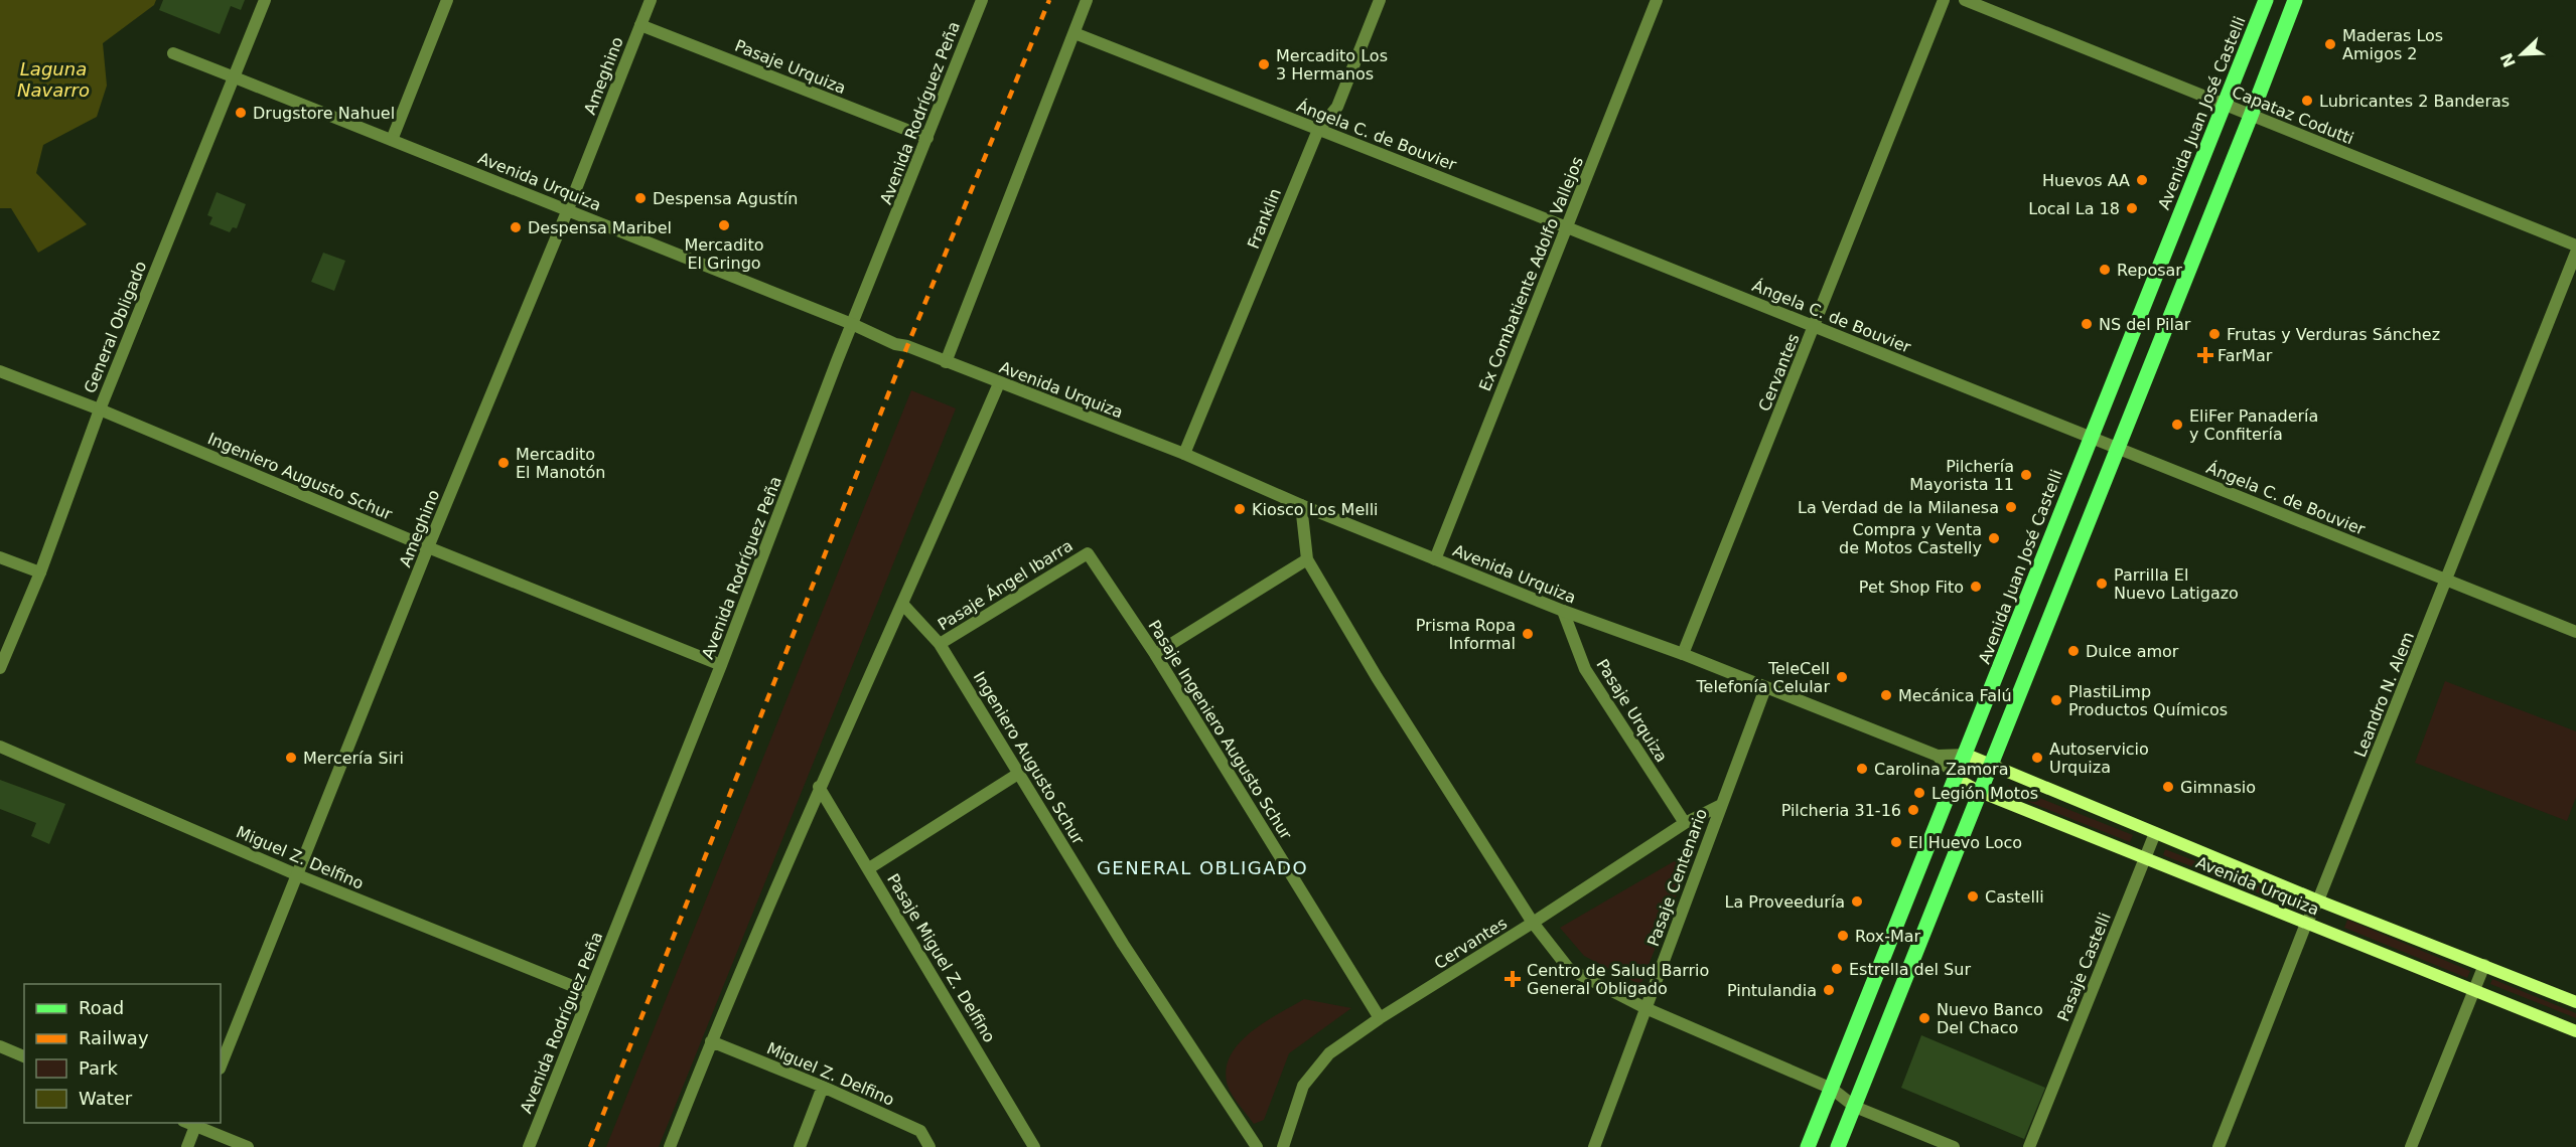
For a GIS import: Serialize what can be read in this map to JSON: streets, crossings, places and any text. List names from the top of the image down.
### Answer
{
  "streets": {
    "main road": ["Avenida Juan José Castelli", "Avenida Urquiza"],
    "street": [
      "Pasaje Urquiza",
      "Ameghino",
      "Avenida Rodríguez Peña",
      "Capataz Codutti",
      "Ángela C. de Bouvier",
      "Franklin",
      "Ex Combatiente Adolfo Vallejos",
      "General Obligado",
      "Cervantes",
      "Ingeniero Augusto Schur",
      "Pasaje Ángel Ibarra",
      "Leandro N. Alem",
      "Pasaje Ingeniero Augusto Schur",
      "Miguel Z. Delfino",
      "Pasaje Centenario",
      "Pasaje Miguel Z. Delfino",
      "Pasaje Castelli"
    ]
  },
  "crossings": [
    ["Pasaje Urquiza", "Ameghino"],
    ["Pasaje Urquiza", "Avenida Rodríguez Peña"],
    ["Pasaje Urquiza", "Avenida Urquiza"],
    ["Pasaje Urquiza", "Cervantes"],
    ["Ameghino", "Avenida Urquiza"],
    ["Ameghino", "Ingeniero Augusto Schur"],
    ["Ameghino", "Miguel Z. Delfino"],
    ["Avenida Rodríguez Peña", "Avenida Urquiza"],
    ["Avenida Rodríguez Peña", "Ingeniero Augusto Schur"],
    ["Avenida Rodríguez Peña", "Miguel Z. Delfino"],
    ["Avenida Juan José Castelli", "Capataz Codutti"],
    ["Avenida Juan José Castelli", "Ángela C. de Bouvier"],
    ["Avenida Juan José Castelli", "Avenida Urquiza"],
    ["Ángela C. de Bouvier", "Franklin"],
    ["Ángela C. de Bouvier", "Ex Combatiente Adolfo Vallejos"],
    ["Ángela C. de Bouvier", "Cervantes"],
    ["Ángela C. de Bouvier", "Leandro N. Alem"],
    ["Avenida Urquiza", "Franklin"],
    ["Avenida Urquiza", "Ex Combatiente Adolfo Vallejos"],
    ["Avenida Urquiza", "General Obligado"],
    ["Avenida Urquiza", "Cervantes"],
    ["Avenida Urquiza", "Leandro N. Alem"],
    ["Avenida Urquiza", "Pasaje Centenario"],
    ["Avenida Urquiza", "Pasaje Castelli"],
    ["General Obligado", "Ingeniero Augusto Schur"],
    ["Cervantes", "Pasaje Ingeniero Augusto Schur"],
    ["Cervantes", "Pasaje Centenario"],
    ["Ingeniero Augusto Schur", "Pasaje Ángel Ibarra"],
    ["Pasaje Ángel Ibarra", "Pasaje Ingeniero Augusto Schur"]
  ],
  "districts": ["GENERAL OBLIGADO"],
  "water": ["Laguna Navarro"],
  "places": {
    "other": [
      "Maderas Los Amigos 2",
      "Mercadito Los 3 Hermanos",
      "Lubricantes 2 Banderas",
      "Drugstore Nahuel",
      "Huevos AA",
      "Despensa Agustín",
      "Local La 18",
      "Mercadito El Gringo",
      "Despensa Maribel",
      "Reposar",
      "NS del Pilar",
      "Frutas y Verduras Sánchez",
      "EliFer Panadería y Confitería",
      "Mercadito El Manotón",
      "Pilchería Mayorista 11",
      "La Verdad de la Milanesa",
      "Kiosco Los Melli",
      "Compra y Venta de Motos Castelly",
      "Parrilla El Nuevo Latigazo",
      "Pet Shop Fito",
      "Prisma Ropa Informal",
      "Dulce amor",
      "TeleCell Telefonía Celular",
      "Mecánica Falú",
      "PlastiLimp Productos Químicos",
      "Mercería Siri",
      "Autoservicio Urquiza",
      "Carolina Zamora",
      "Gimnasio",
      "Legión Motos",
      "Pilcheria 31-16",
      "El Huevo Loco",
      "Castelli",
      "La Proveeduría",
      "Rox-Mar",
      "Estrella del Sur",
      "Pintulandia",
      "Nuevo Banco Del Chaco"
    ],
    "health": ["FarMar", "Centro de Salud Barrio General Obligado"]
  },
  "legend": [
    "Road",
    "Railway",
    "Park",
    "Water"
  ],
  "north": "bottom left"
}
